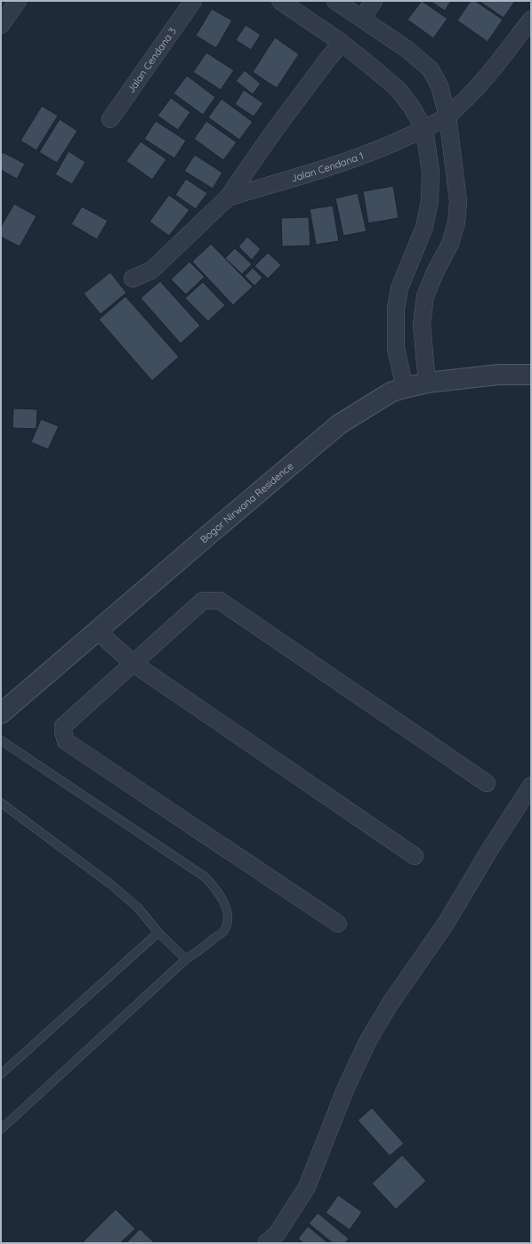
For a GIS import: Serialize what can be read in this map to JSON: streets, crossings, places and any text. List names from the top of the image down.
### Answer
{
  "streets": {
    "street": ["Jalan Cendana 3", "Jalan Cendana 1", "Bogor Nirwana Residence"]
  }
}
